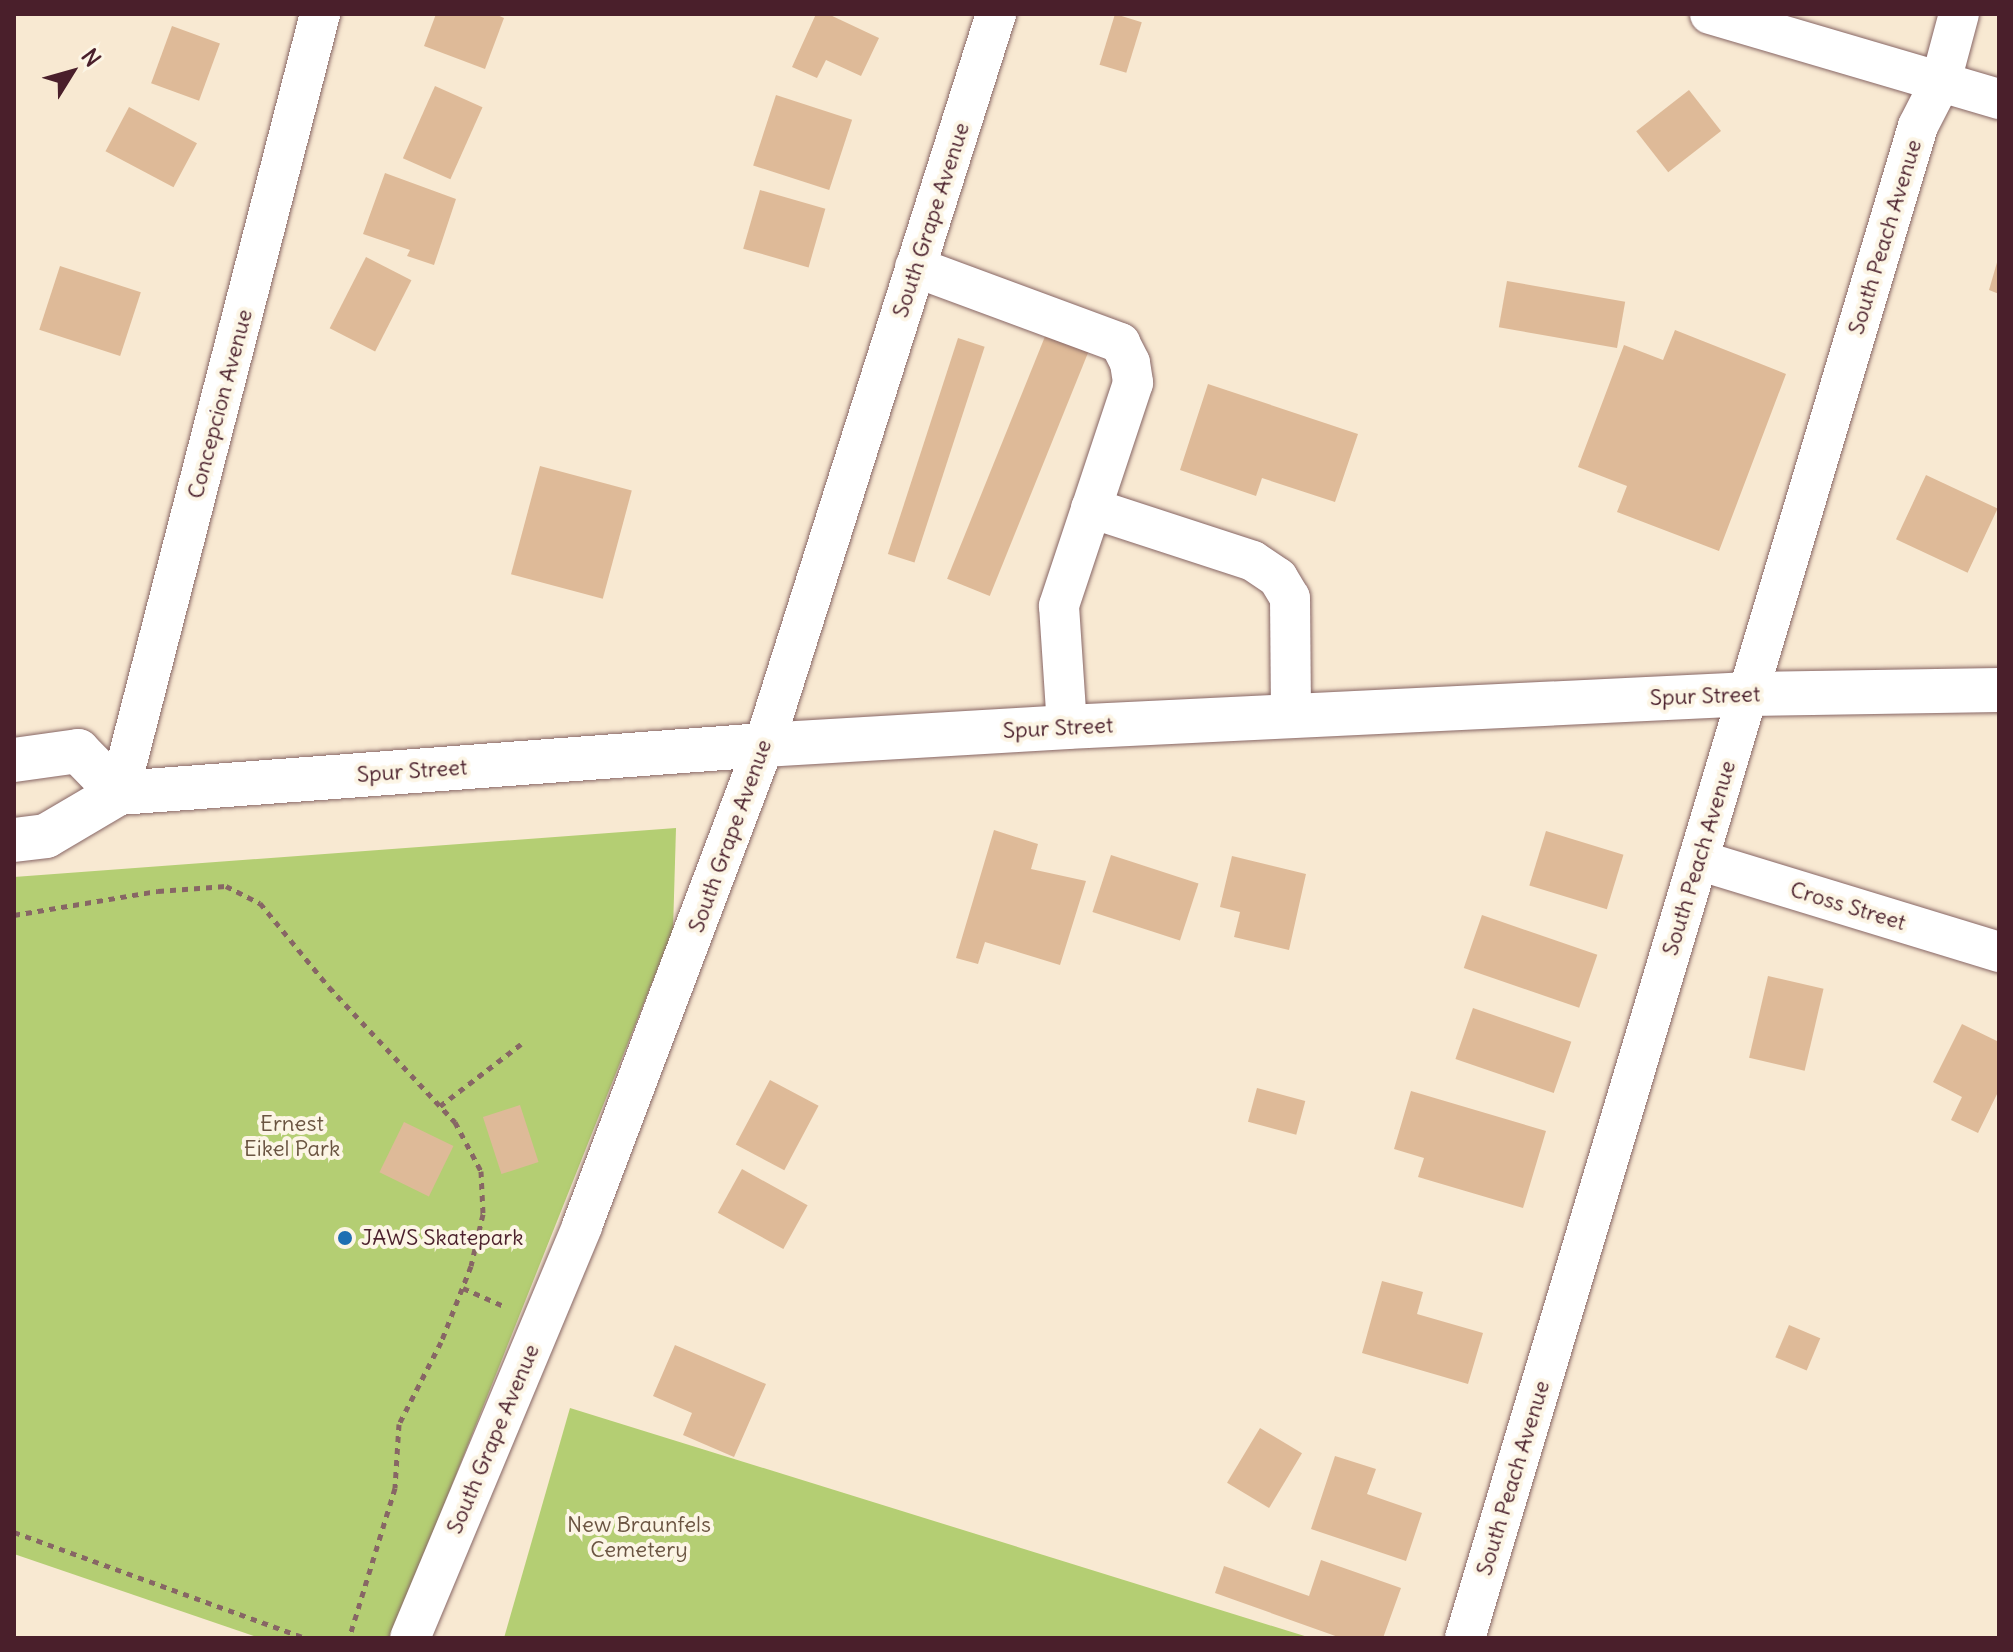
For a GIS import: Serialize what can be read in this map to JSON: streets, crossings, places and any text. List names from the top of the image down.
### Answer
{
  "streets": {
    "main road": ["Spur Street"],
    "street": [
      "South Grape Avenue",
      "South Peach Avenue",
      "Concepcion Avenue",
      "Cross Street"
    ]
  },
  "crossings": [
    ["South Grape Avenue", "Spur Street"],
    ["South Peach Avenue", "Spur Street"],
    ["South Peach Avenue", "Cross Street"],
    ["Concepcion Avenue", "Spur Street"]
  ],
  "parks": ["Ernest Eikel Park", "New Braunfels Cemetery"],
  "places": ["JAWS Skatepark"],
  "north": "top right"
}
